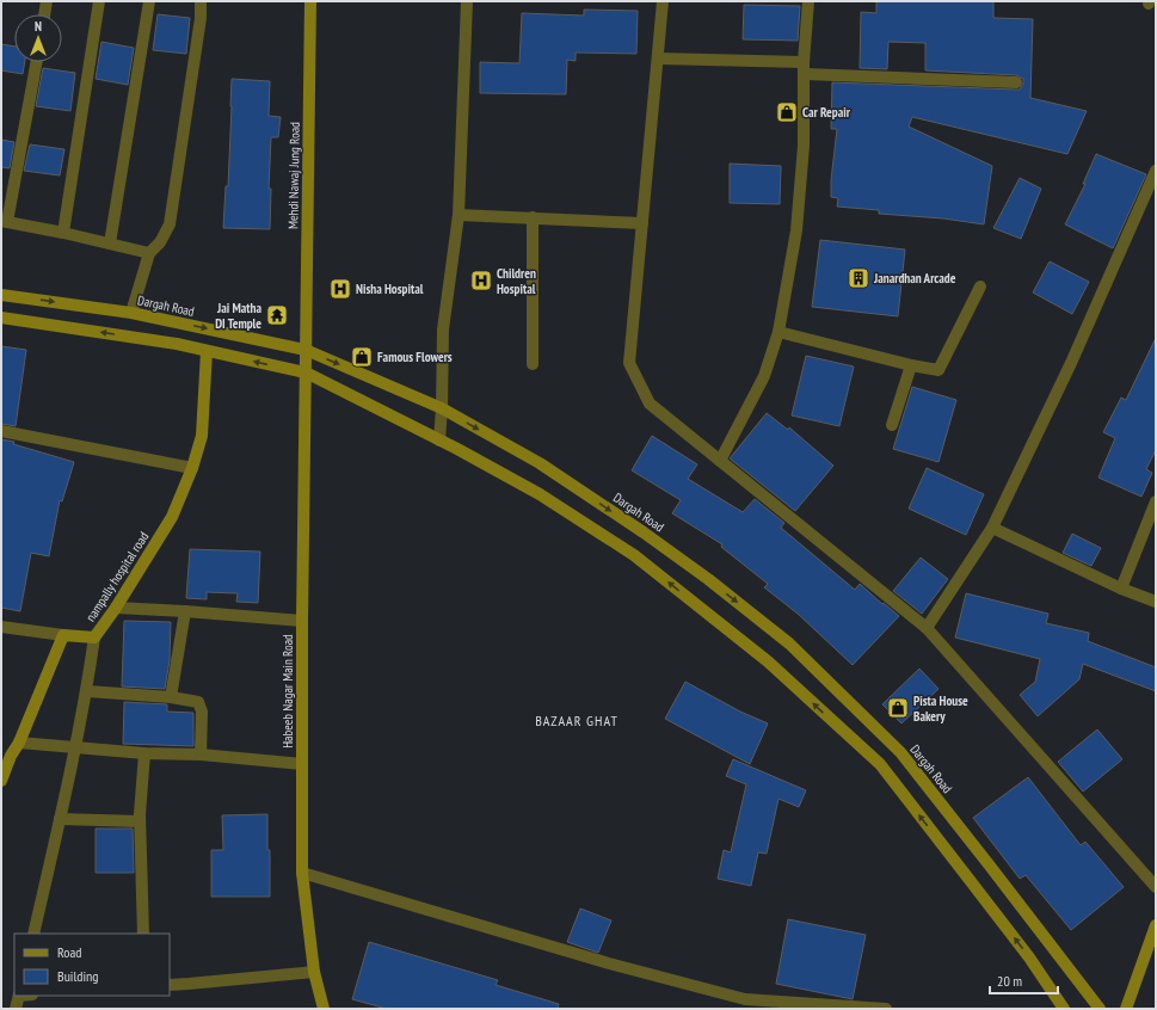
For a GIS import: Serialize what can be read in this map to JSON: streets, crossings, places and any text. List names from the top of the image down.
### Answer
{
  "streets": {
    "main road": [
      "Mehdi Nawaj Jung Road",
      "Dargah Road",
      "nampally hospital road",
      "Habeeb Nagar Main Road"
    ]
  },
  "crossings": [
    ["Mehdi Nawaj Jung Road", "Dargah Road"],
    ["Mehdi Nawaj Jung Road", "Habeeb Nagar Main Road"]
  ],
  "districts": ["BAZAAR GHAT"],
  "places": {
    "shop": ["Car Repair", "Famous Flowers", "Pista House Bakery"],
    "building": ["Janardhan Arcade"],
    "hospital": ["Children Hospital", "Nisha Hospital"],
    "temple": ["Jai Matha DI Temple"]
  },
  "legend": ["Road", "Building"],
  "scale_bar": "20 m",
  "north": "top"
}
